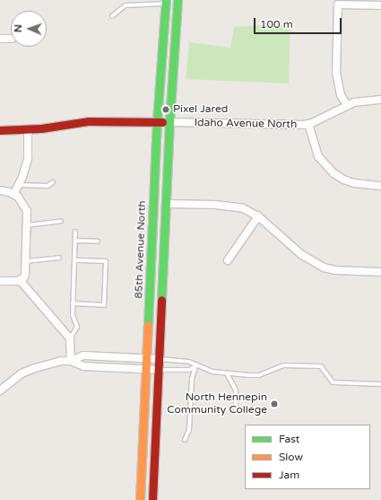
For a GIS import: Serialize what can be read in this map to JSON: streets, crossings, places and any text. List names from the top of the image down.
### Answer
{
  "streets": {
    "main road": ["85th Avenue North"],
    "street": ["Idaho Avenue North"]
  },
  "places": ["Pixel Jared", "North Hennepin Community College"],
  "legend": ["Fast", "Slow", "Jam"],
  "scale_bar": "100 m",
  "north": "left"
}
